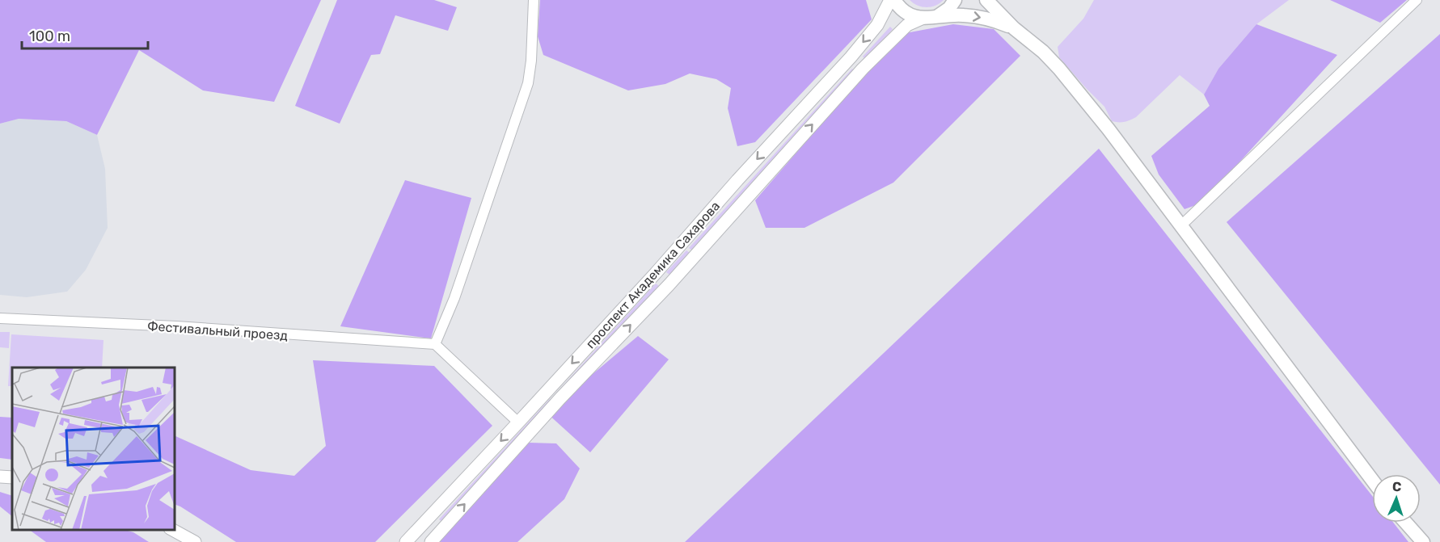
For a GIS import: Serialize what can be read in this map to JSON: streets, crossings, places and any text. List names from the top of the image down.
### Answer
{
  "streets": {
    "street": ["проспект Академика Сахарова", "Фестивальный проезд"]
  },
  "scale_bar": "100 m",
  "north": "top"
}
